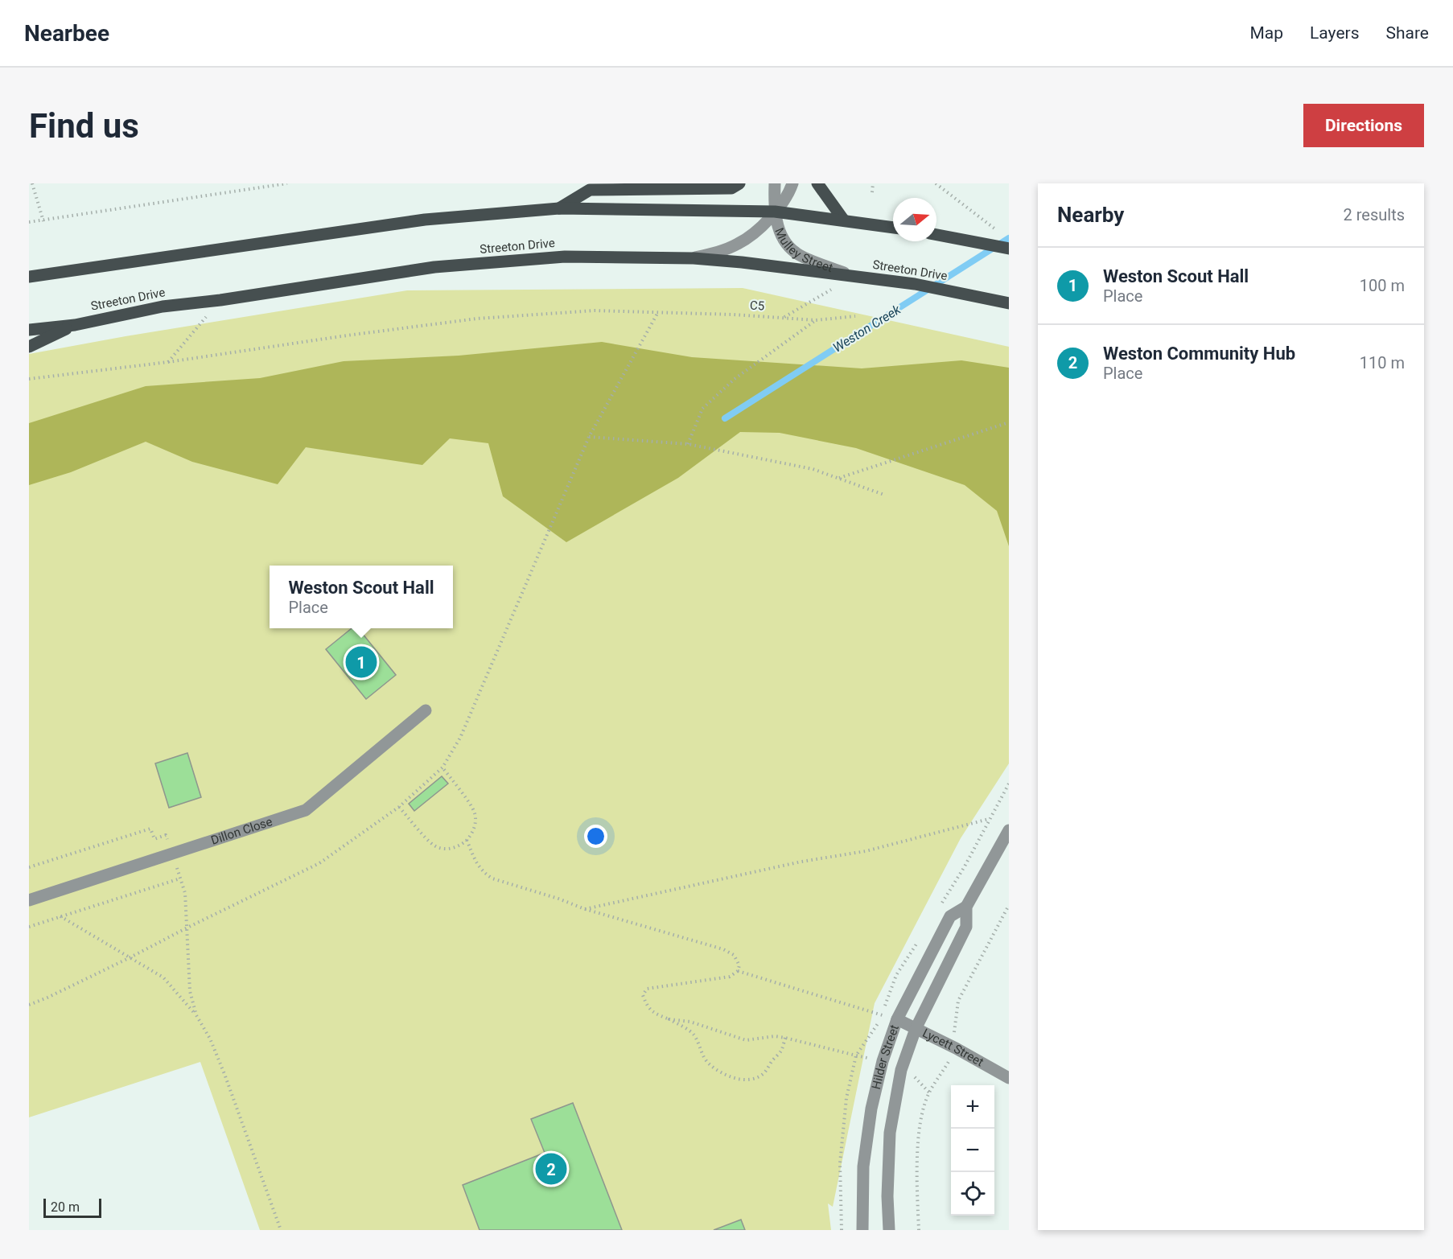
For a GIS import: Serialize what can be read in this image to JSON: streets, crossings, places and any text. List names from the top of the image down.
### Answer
{
  "streets": {
    "main road": ["Streeton Drive"],
    "street": [
      "Mulley Street",
      "Dillon Close",
      "Lycett Street",
      "Hilder Street"
    ],
    "path": ["C5"]
  },
  "crossings": [
    ["Streeton Drive", "Mulley Street"],
    ["Lycett Street", "Hilder Street"]
  ],
  "water": ["Weston Creek"],
  "scale_bar": "20 m",
  "north": "right",
  "page": {
    "header": "Nearbee",
    "nav": ["Map", "Layers", "Share"],
    "buttons": "Directions",
    "title": "Find us",
    "heading": ["Nearby", "2 results"],
    "list": [
      {
        "mark": "1",
        "name": "Weston Scout Hall",
        "note": "Place",
        "value": "100 m"
      },
      {
        "mark": "2",
        "name": "Weston Community Hub",
        "note": "Place",
        "value": "110 m"
      }
    ],
    "popup": ["Weston Scout Hall", "Place"],
    "pins": ["1", "2"],
    "map_buttons": ["+", "−"],
    "scale": "20 m"
  }
}
